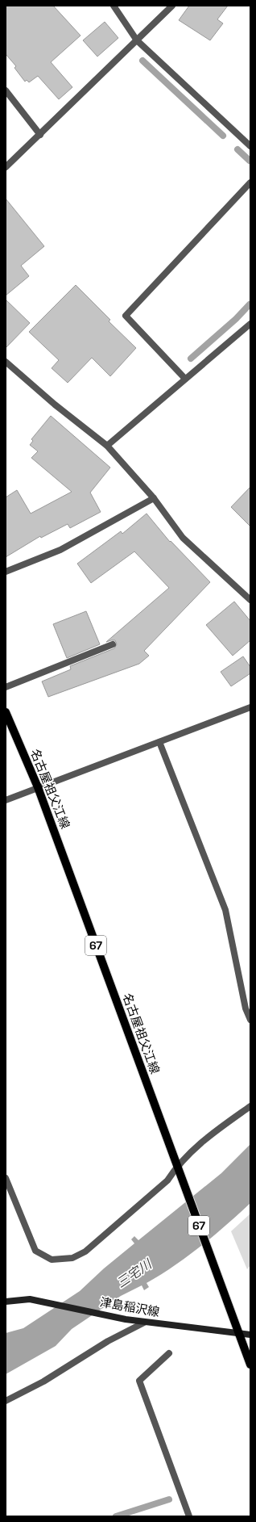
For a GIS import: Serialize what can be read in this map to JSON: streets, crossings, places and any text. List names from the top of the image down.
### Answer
{
  "streets": {
    "main road": ["名古屋祖父江線", "67", "津島稲沢線"]
  },
  "crossings": [
    ["名古屋祖父江線", "津島稲沢線"]
  ],
  "water": ["三宅川"]
}
